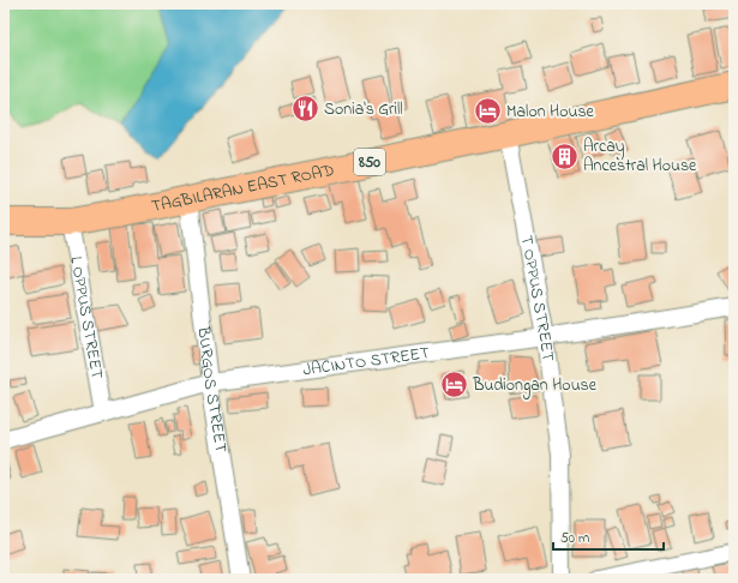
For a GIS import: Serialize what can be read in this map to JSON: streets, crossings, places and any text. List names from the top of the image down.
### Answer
{
  "streets": {
    "main road": ["850", "TAGBILARAN EAST ROAD"],
    "street": [
      "T OPPUS STREET",
      "L OPPUS STREET",
      "JACINTO STREET",
      "BURGOS STREET"
    ]
  },
  "crossings": [
    ["TAGBILARAN EAST ROAD", "T OPPUS STREET"],
    ["TAGBILARAN EAST ROAD", "L OPPUS STREET"],
    ["TAGBILARAN EAST ROAD", "BURGOS STREET"],
    ["T OPPUS STREET", "JACINTO STREET"],
    ["L OPPUS STREET", "JACINTO STREET"],
    ["JACINTO STREET", "BURGOS STREET"]
  ],
  "places": {
    "restaurant": ["Sonia's Grill"],
    "hotel": ["Malon House", "Budiongan House"],
    "building": ["Arcay Ancestral House"]
  },
  "scale_bar": "50 m"
}
